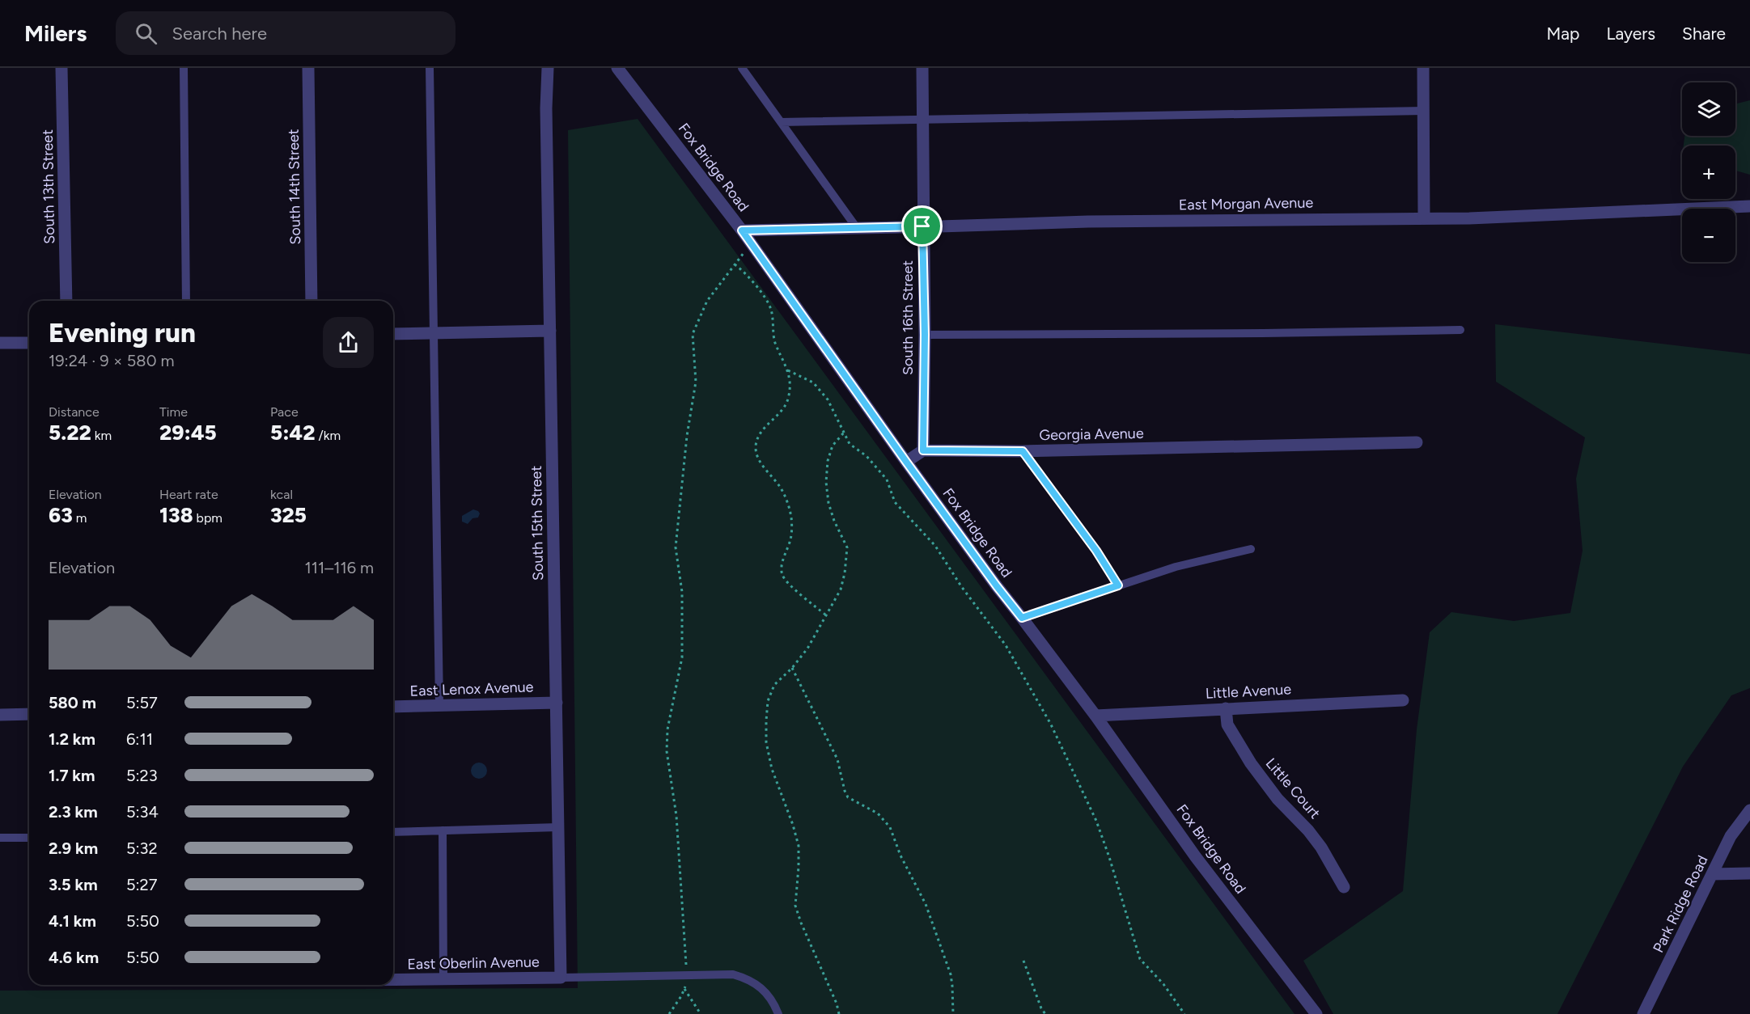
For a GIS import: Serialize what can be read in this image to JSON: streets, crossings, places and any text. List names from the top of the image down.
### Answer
{
  "streets": {
    "street": [
      "Fox Bridge Road",
      "South 13th Street",
      "South 14th Street",
      "East Morgan Avenue",
      "South 16th Street",
      "Georgia Avenue",
      "South 15th Street",
      "East Lenox Avenue",
      "Little Avenue",
      "Little Court",
      "Park Ridge Road",
      "East Oberlin Avenue"
    ]
  },
  "crossings": [
    ["Fox Bridge Road", "East Morgan Avenue"],
    ["Fox Bridge Road", "Little Avenue"],
    ["East Morgan Avenue", "South 16th Street"],
    ["South 16th Street", "Georgia Avenue"],
    ["South 15th Street", "East Lenox Avenue"],
    ["South 15th Street", "East Oberlin Avenue"],
    ["Little Avenue", "Little Court"]
  ],
  "page": {
    "header": "Milers",
    "search": "Search here",
    "nav": ["Map", "Layers", "Share"],
    "map_buttons": ["+", "−"],
    "heading": ["Evening run", "19:24 · 9 × 580 m"],
    "stats": [
      ["Distance", "5.22 km"],
      ["Time", "29:45"],
      ["Pace", "5:42 /km"],
      ["Elevation", "63 m"],
      ["Heart rate", "138 bpm"],
      ["kcal", "325"]
    ],
    "chart": ["Elevation", "111–116 m"],
    "list": [
      {
        "name": "580 m",
        "note": "5:57"
      },
      {
        "name": "1.2 km",
        "note": "6:11"
      },
      {
        "name": "1.7 km",
        "note": "5:23"
      },
      {
        "name": "2.3 km",
        "note": "5:34"
      },
      {
        "name": "2.9 km",
        "note": "5:32"
      },
      {
        "name": "3.5 km",
        "note": "5:27"
      },
      {
        "name": "4.1 km",
        "note": "5:50"
      },
      {
        "name": "4.6 km",
        "note": "5:50"
      }
    ]
  }
}
